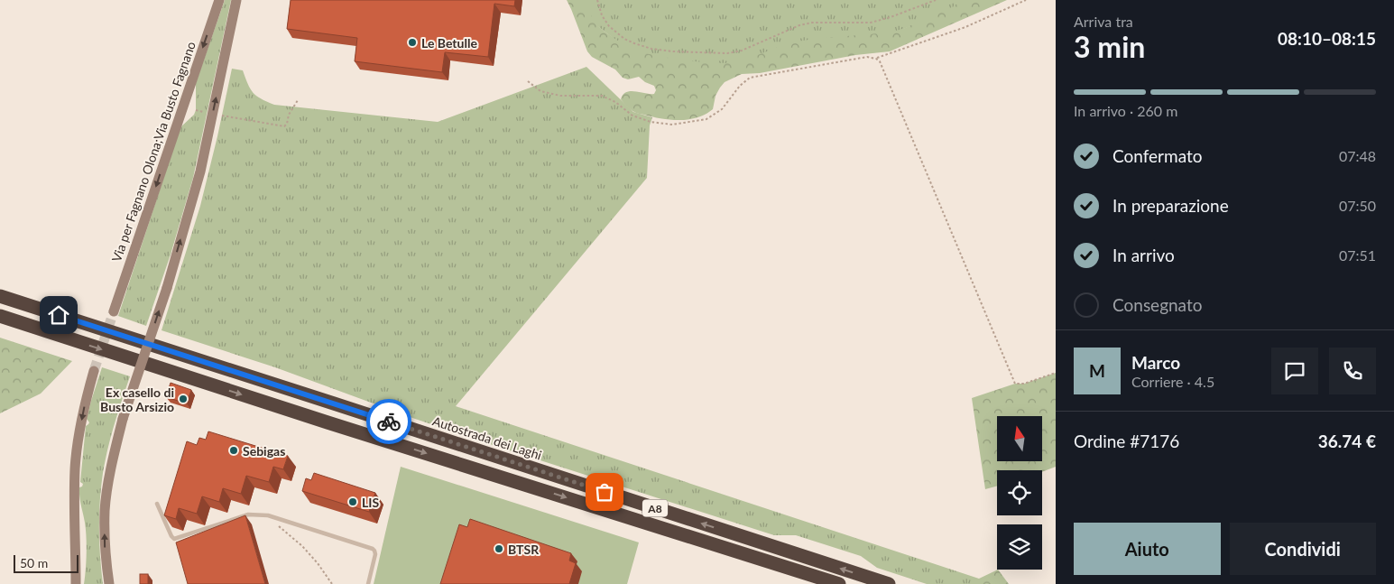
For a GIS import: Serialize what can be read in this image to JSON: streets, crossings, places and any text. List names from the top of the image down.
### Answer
{
  "streets": {
    "highway": ["Autostrada dei Laghi", "A8"],
    "main road": ["Via per Fagnano Olona;Via Busto Fagnano"]
  },
  "places": [
    "Le Betulle",
    "Ex casello di Busto Arsizio",
    "Sebigas",
    "LIS",
    "BTSR"
  ],
  "scale_bar": "50 m",
  "north": "top",
  "page": {
    "heading": ["3 min", "Arriva tra", "08:10–08:15"],
    "panel": [
      "Marco",
      "Corriere · 4.5",
      "Ordine #7176",
      "36.74 €"
    ],
    "bar": "In arrivo · 260 m",
    "list": [
      ["Confermato", "07:48"],
      ["In preparazione", "07:50"],
      ["In arrivo", "07:51"],
      "Consegnato"
    ],
    "round": "M",
    "buttons": ["Aiuto", "Condividi"],
    "scale": "50 m"
  }
}
